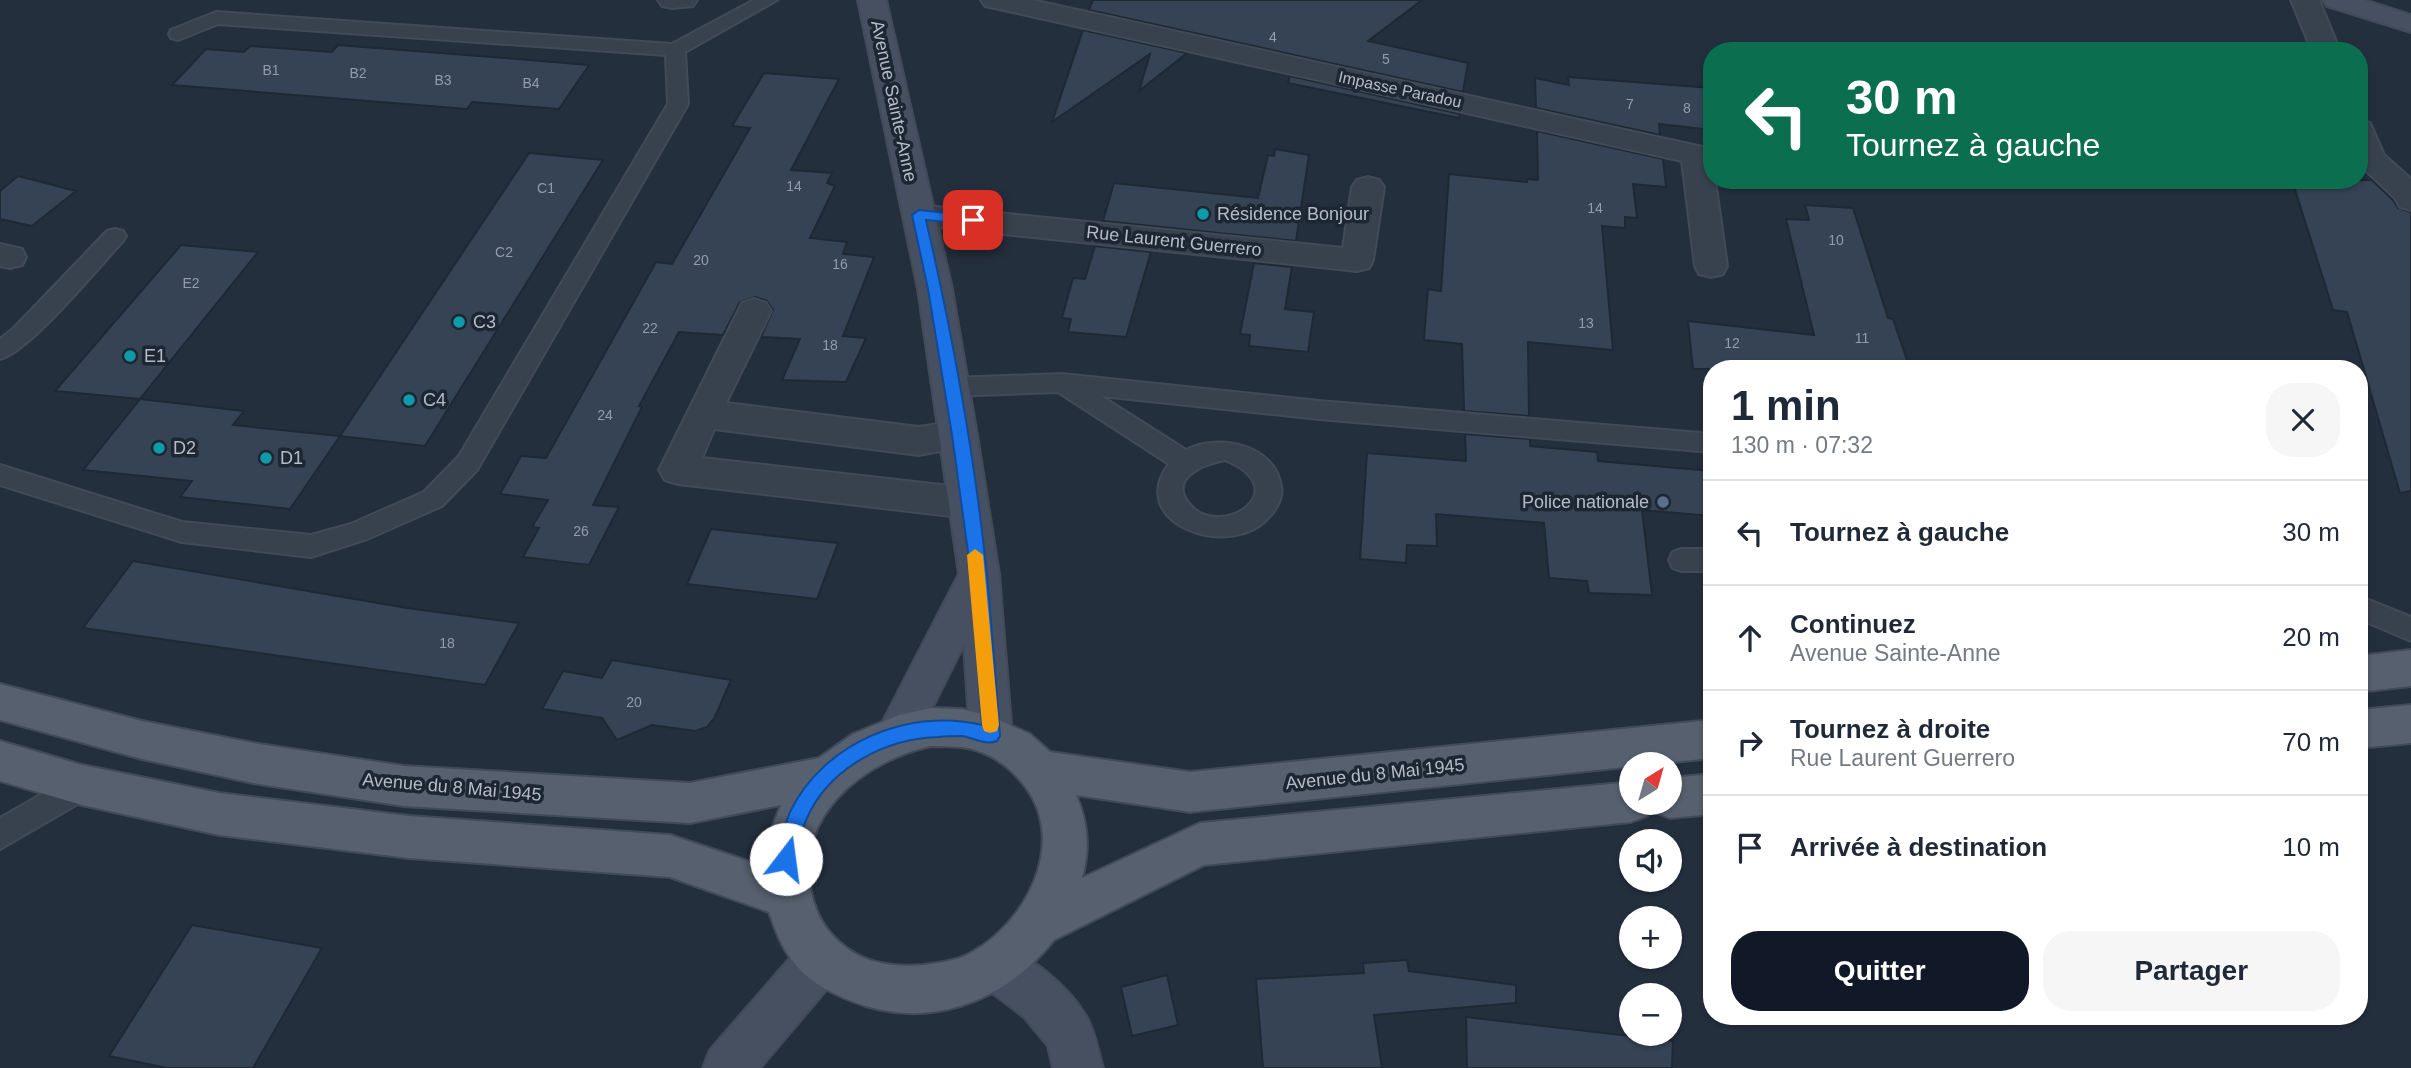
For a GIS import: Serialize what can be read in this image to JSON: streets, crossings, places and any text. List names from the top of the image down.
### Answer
{
  "streets": {
    "main road": ["Avenue Sainte-Anne", "Avenue du 8 Mai 1945"],
    "street": ["Impasse Paradou", "Rue Laurent Guerrero"]
  },
  "crossings": [
    ["Avenue Sainte-Anne", "Rue Laurent Guerrero"]
  ],
  "places": [
    "Résidence Bonjour",
    "C3",
    "E1",
    "C4",
    "D2",
    "D1",
    "Police nationale"
  ],
  "house_numbers": [
    "4",
    "5",
    "B1",
    "B2",
    "B3",
    "B4",
    "7",
    "8",
    "14",
    "C1",
    "14",
    "10",
    "C2",
    "20",
    "16",
    "E2",
    "13",
    "22",
    "11",
    "12",
    "18",
    "24",
    "26",
    "18",
    "20"
  ],
  "north": "top right",
  "page": {
    "turn": ["30 m", "Tournez à gauche"],
    "heading": ["1 min", "130 m · 07:32"],
    "list": [
      {
        "name": "Tournez à gauche",
        "value": "30 m"
      },
      {
        "name": "Continuez",
        "note": "Avenue Sainte-Anne",
        "value": "20 m"
      },
      {
        "name": "Tournez à droite",
        "note": "Rue Laurent Guerrero",
        "value": "70 m"
      },
      {
        "name": "Arrivée à destination",
        "value": "10 m"
      }
    ],
    "map_buttons": ["+", "−"],
    "buttons": ["Quitter", "Partager"]
  }
}
